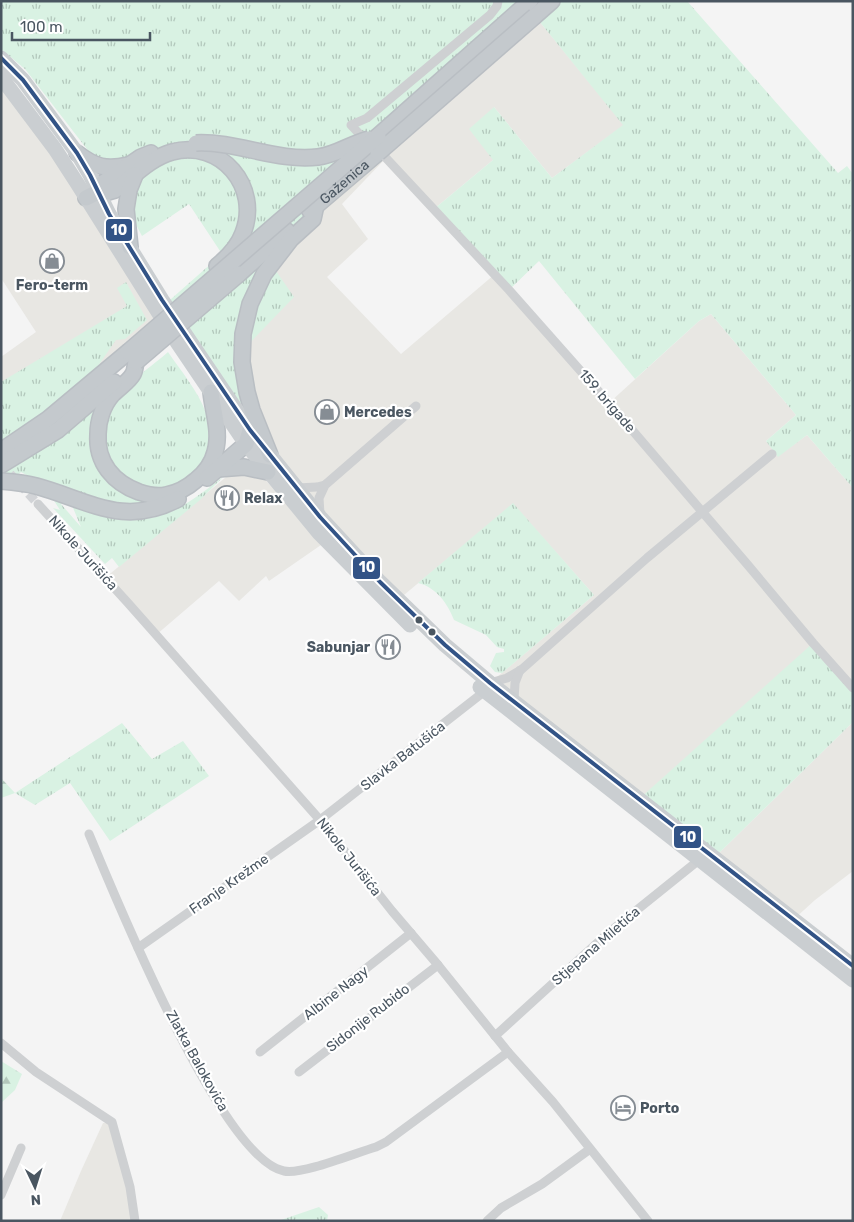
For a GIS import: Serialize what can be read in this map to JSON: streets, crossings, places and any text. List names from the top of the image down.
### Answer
{
  "streets": {
    "highway": ["Gaženica"],
    "street": [
      "159. brigade",
      "Nikole Jurišića",
      "Slavka Batušića",
      "Franje Krežme",
      "Stjepana Miletića",
      "Albine Nagy",
      "Sidonije Rubido",
      "Zlatka Balokovića"
    ]
  },
  "crossings": [
    ["159. brigade", "Slavka Batušića"],
    ["Nikole Jurišića", "Slavka Batušića"],
    ["Nikole Jurišića", "Franje Krežme"],
    ["Nikole Jurišića", "Stjepana Miletića"],
    ["Nikole Jurišića", "Albine Nagy"],
    ["Nikole Jurišića", "Sidonije Rubido"],
    ["Nikole Jurišića", "Zlatka Balokovića"],
    ["Slavka Batušića", "Franje Krežme"],
    ["Franje Krežme", "Zlatka Balokovića"]
  ],
  "places": {
    "shop": ["Fero-term", "Mercedes"],
    "restaurant": ["Relax", "Sabunjar"],
    "hotel": ["Porto"]
  },
  "lines": ["transit line 10"],
  "scale_bar": "100 m",
  "north": "bottom"
}
